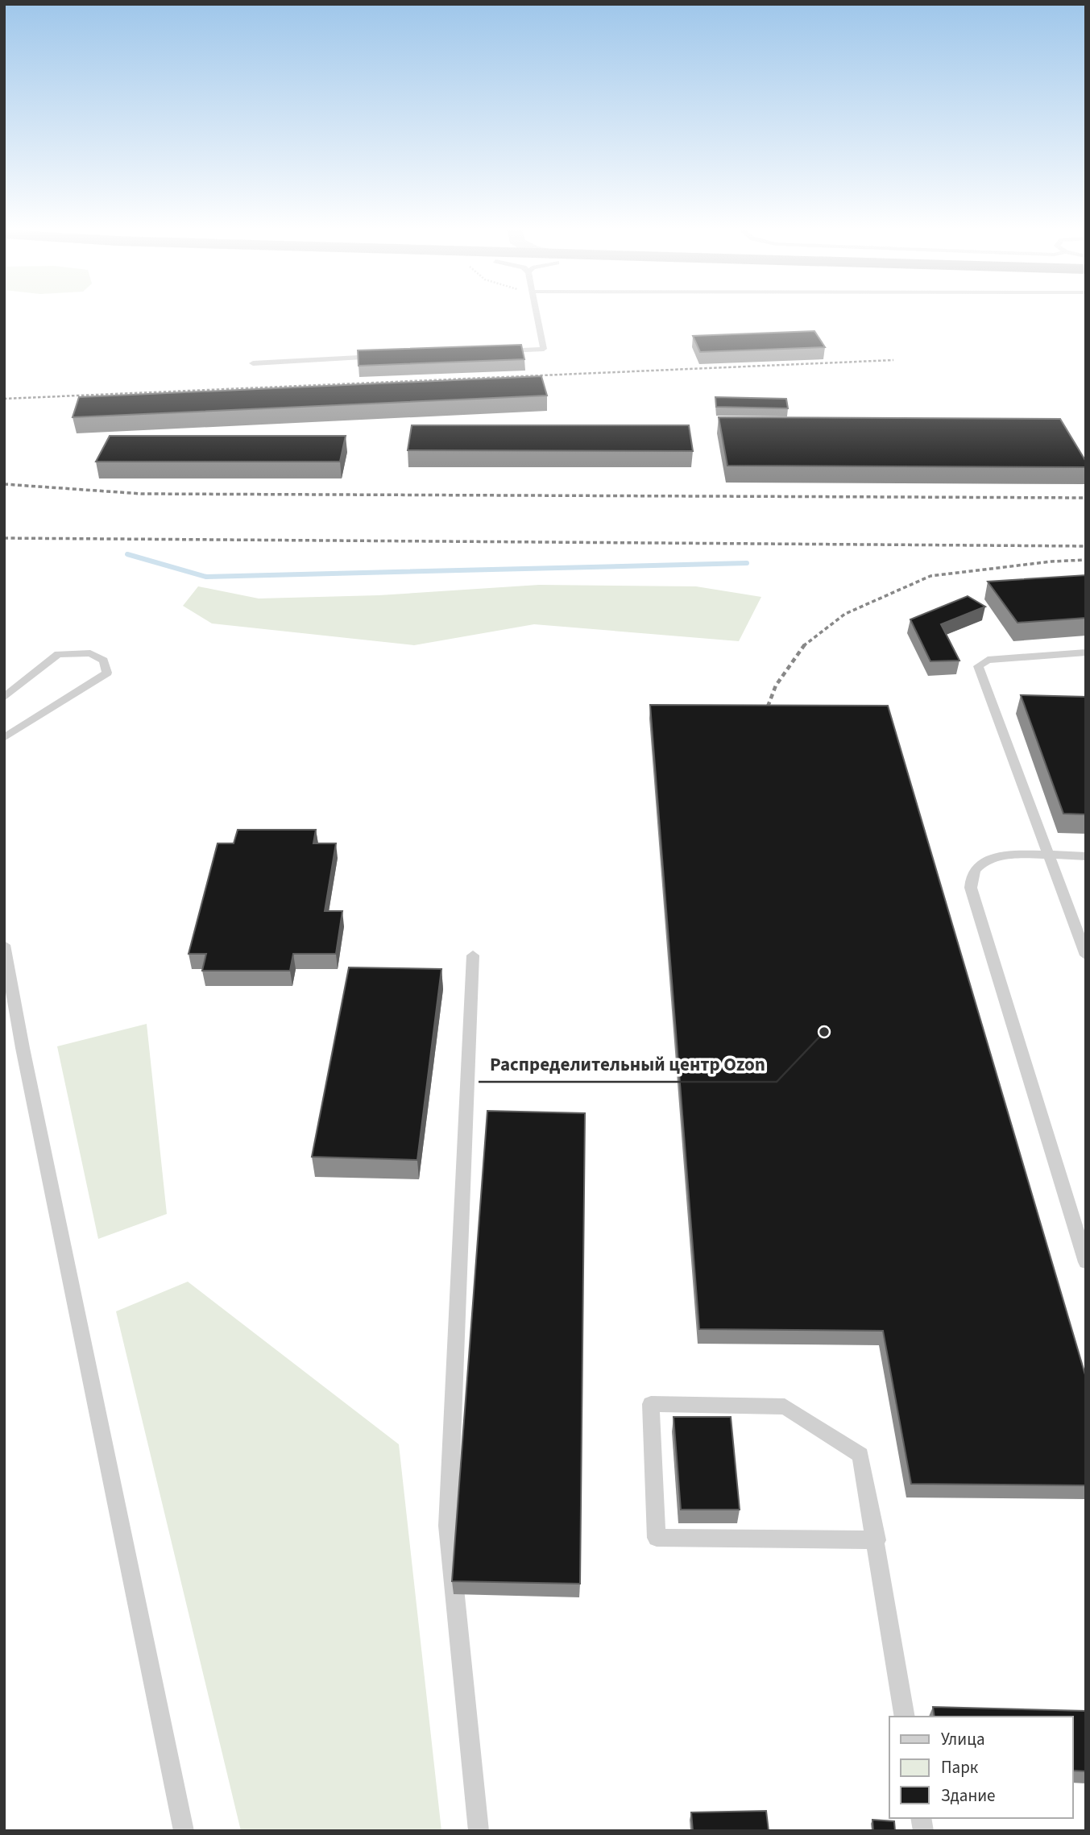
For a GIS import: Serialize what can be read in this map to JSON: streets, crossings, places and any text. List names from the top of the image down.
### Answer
{
  "places": ["Распределительный центр Ozon"],
  "legend": ["Улица", "Парк", "Здание"]
}
